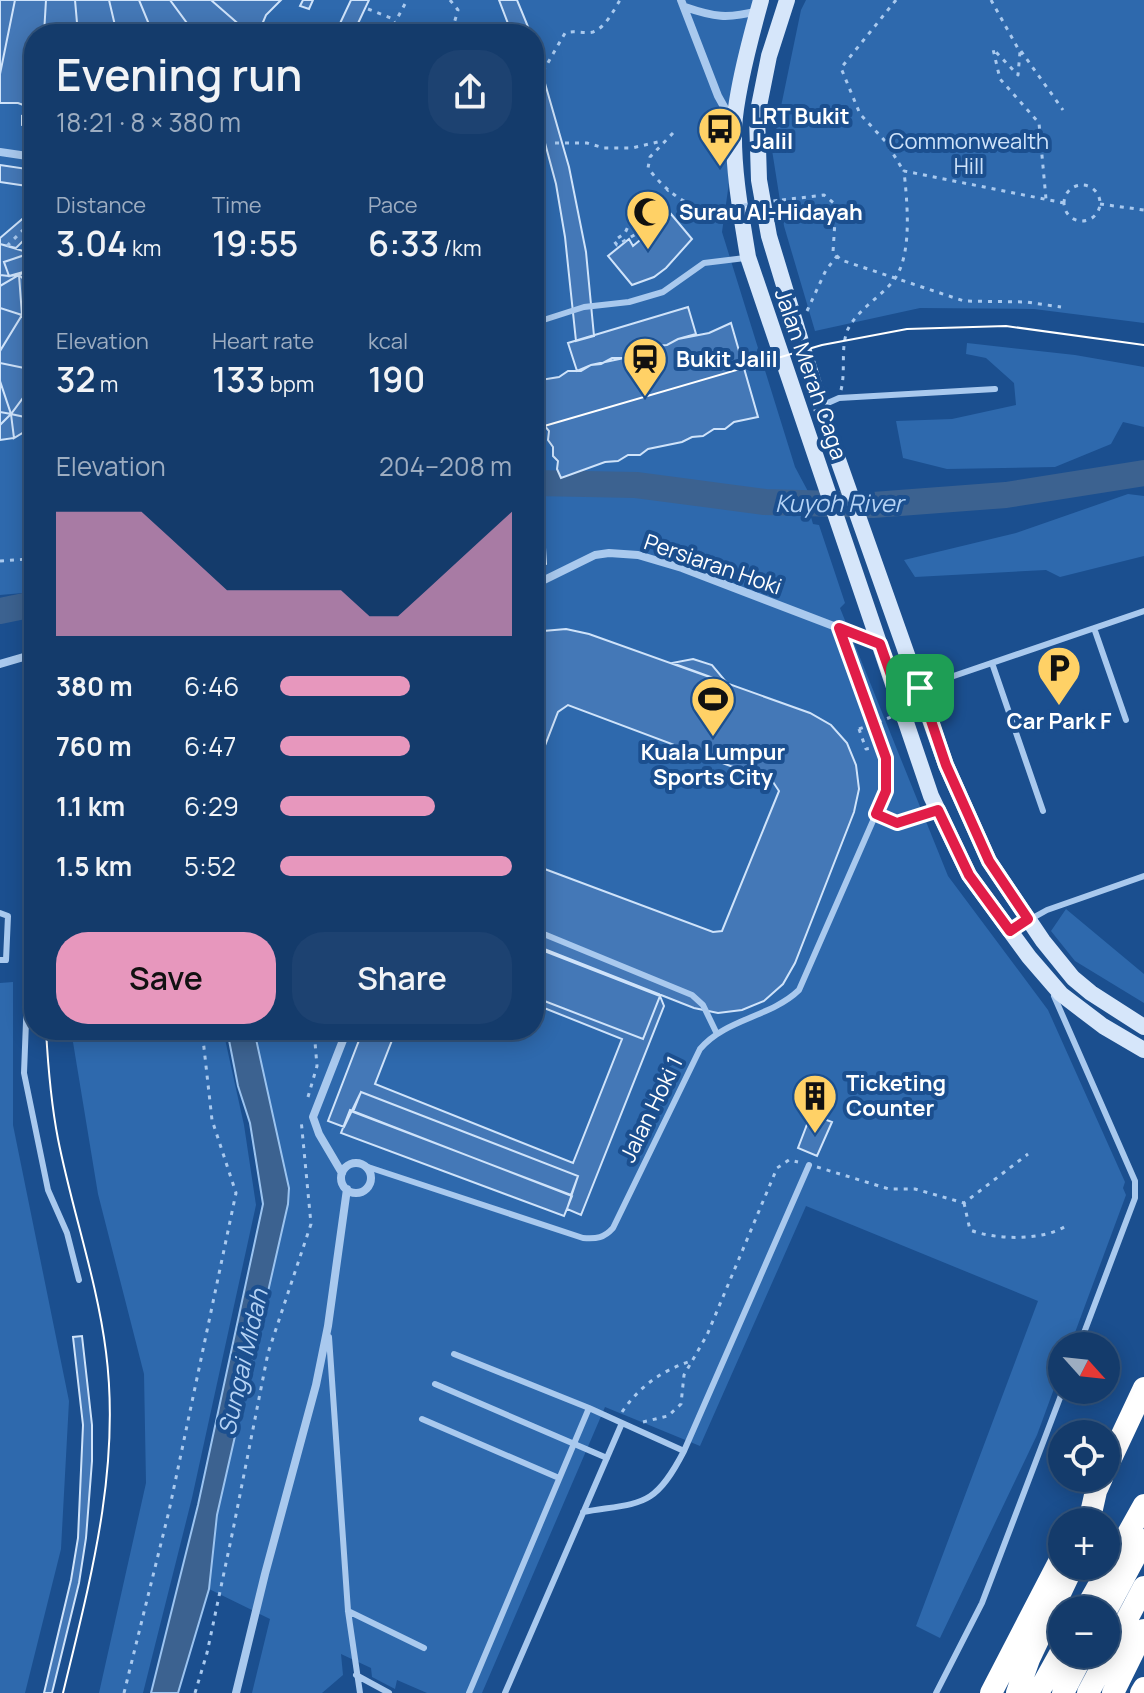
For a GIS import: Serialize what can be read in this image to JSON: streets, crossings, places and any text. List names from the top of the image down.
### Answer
{
  "streets": {
    "street": ["Jalan Merah Caga", "Persiaran Hoki"],
    "lane": ["Jalan Hoki 1"]
  },
  "crossings": [
    ["Jalan Merah Caga", "Persiaran Hoki"],
    ["Persiaran Hoki", "Jalan Hoki 1"]
  ],
  "water": ["Kuyoh River", "Sungai Midah"],
  "parks": ["Commonwealth Hill"],
  "places": {
    "bus stop": ["LRT Bukit Jalil"],
    "mosque": ["Surau Al-Hidayah"],
    "station": ["Bukit Jalil"],
    "parking": ["Car Park F"],
    "sports": ["Kuala Lumpur Sports City"],
    "building": ["Ticketing Counter"]
  },
  "north": "bottom right",
  "page": {
    "heading": ["Evening run", "18:21 · 8 × 380 m"],
    "stats": [
      ["Distance", "3.04 km"],
      ["Time", "19:55"],
      ["Pace", "6:33 /km"],
      ["Elevation", "32 m"],
      ["Heart rate", "133 bpm"],
      ["kcal", "190"]
    ],
    "chart": ["Elevation", "204–208 m"],
    "list": [
      {
        "name": "380 m",
        "note": "6:46"
      },
      {
        "name": "760 m",
        "note": "6:47"
      },
      {
        "name": "1.1 km",
        "note": "6:29"
      },
      {
        "name": "1.5 km",
        "note": "5:52"
      }
    ],
    "buttons": ["Save", "Share"],
    "map_buttons": ["+", "−"]
  }
}
